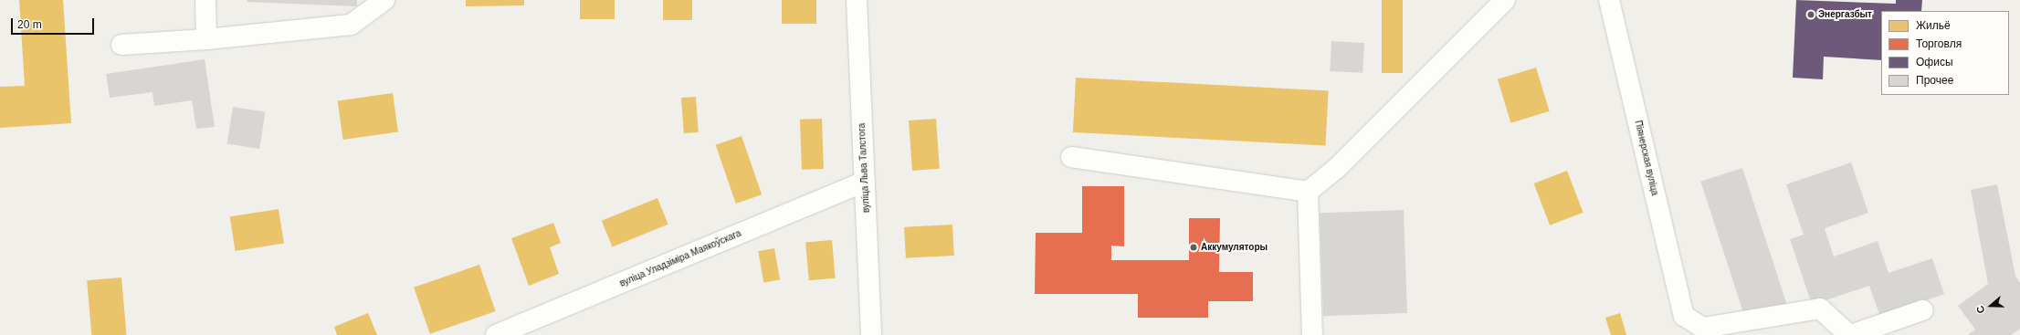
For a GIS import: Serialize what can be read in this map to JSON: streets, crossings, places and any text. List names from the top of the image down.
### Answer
{
  "streets": {
    "street": ["Піянерская вуліца", "вуліца Льва Талстога", "вуліца Уладзіміра Маякоўскага"]
  },
  "crossings": [
    ["вуліца Льва Талстога", "вуліца Уладзіміра Маякоўскага"]
  ],
  "places": ["Энергазбыт", "Аккумуляторы"],
  "legend": [
    "Жильё",
    "Торговля",
    "Офисы",
    "Прочее"
  ],
  "scale_bar": "20 m",
  "north": "left"
}
